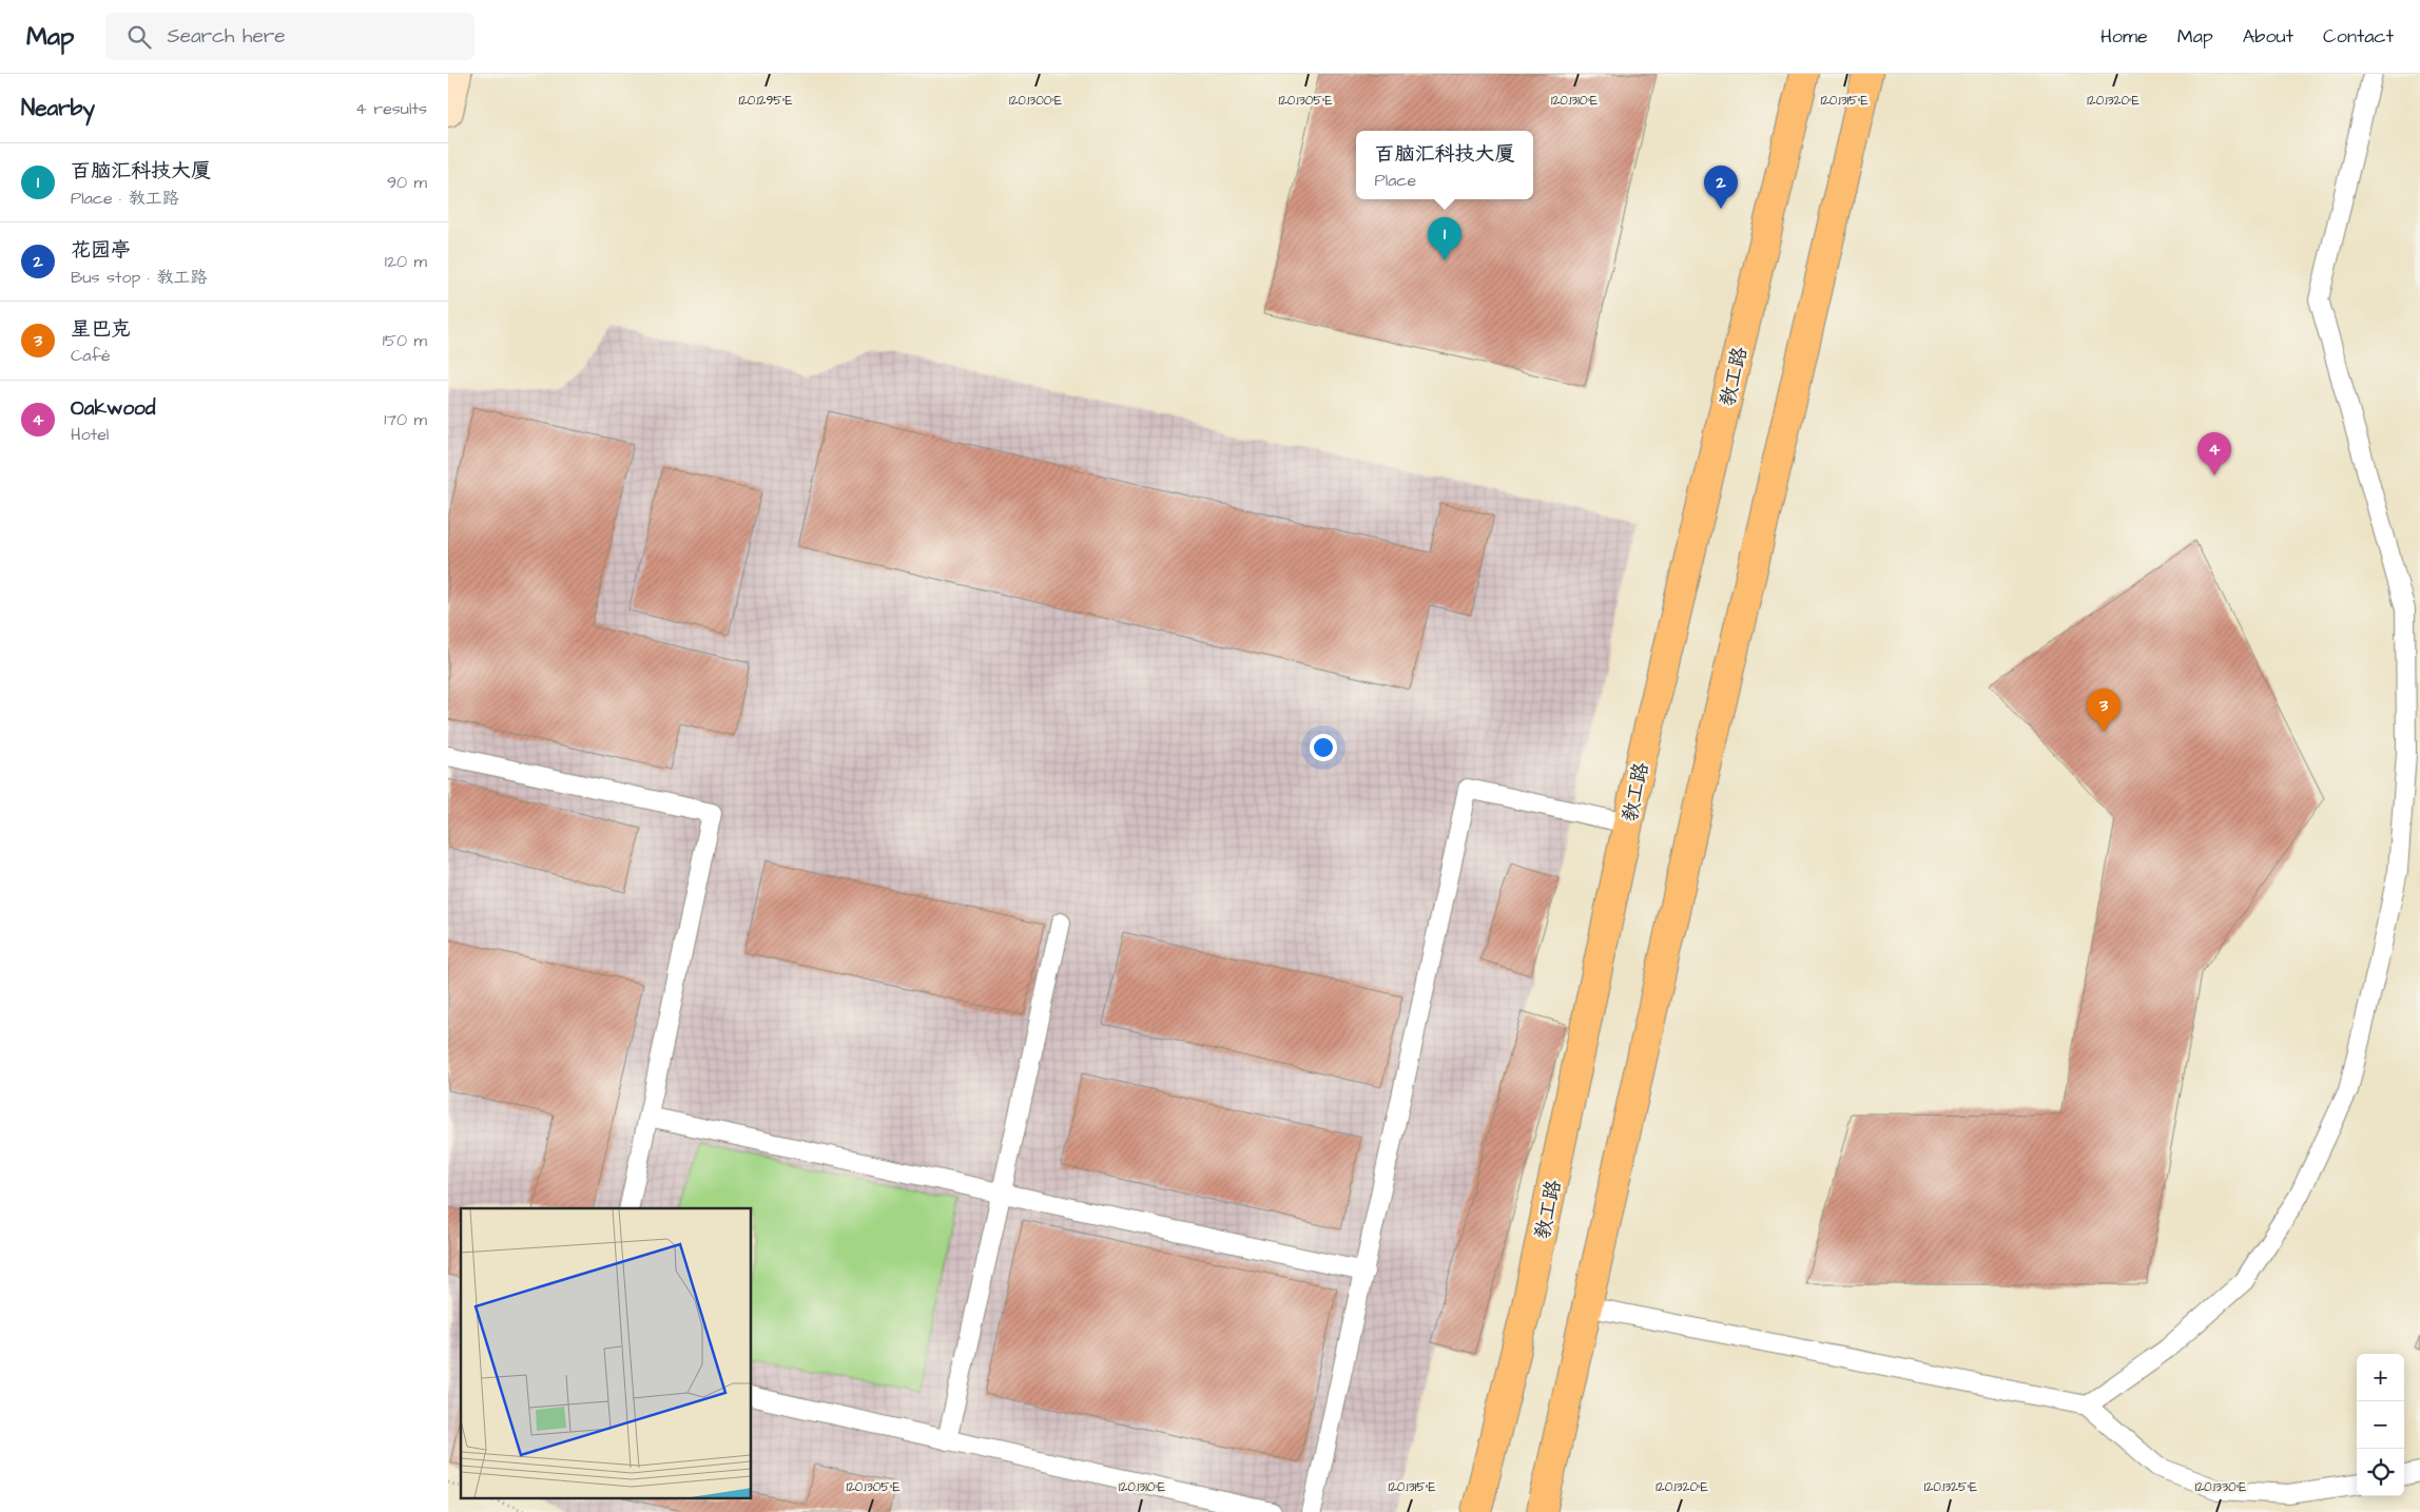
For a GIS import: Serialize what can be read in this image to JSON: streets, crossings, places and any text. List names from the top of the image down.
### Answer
{
  "streets": {
    "main road": ["教工路"]
  },
  "page": {
    "header": "Map",
    "search": "Search here",
    "nav": [
      "Home",
      "Map",
      "About",
      "Contact"
    ],
    "heading": ["Nearby", "4 results"],
    "popup": ["百脑汇科技大厦", "Place"],
    "list": [
      {
        "mark": "1",
        "name": "百脑汇科技大厦",
        "note": "Place · 教工路",
        "value": "90 m"
      },
      {
        "mark": "2",
        "name": "花园亭",
        "note": "Bus stop · 教工路",
        "value": "120 m"
      },
      {
        "mark": "3",
        "name": "星巴克",
        "note": "Café",
        "value": "150 m"
      },
      {
        "mark": "4",
        "name": "Oakwood",
        "note": "Hotel",
        "value": "170 m"
      }
    ],
    "pins": [
      "2",
      "1",
      "4",
      "3"
    ],
    "map_buttons": ["+", "−"]
  },
  "coordinates": [
    "120.1295°E",
    "120.1300°E",
    "120.1305°E",
    "120.1310°E",
    "120.1315°E",
    "120.1320°E",
    "120.1325°E",
    "120.1330°E"
  ]
}
